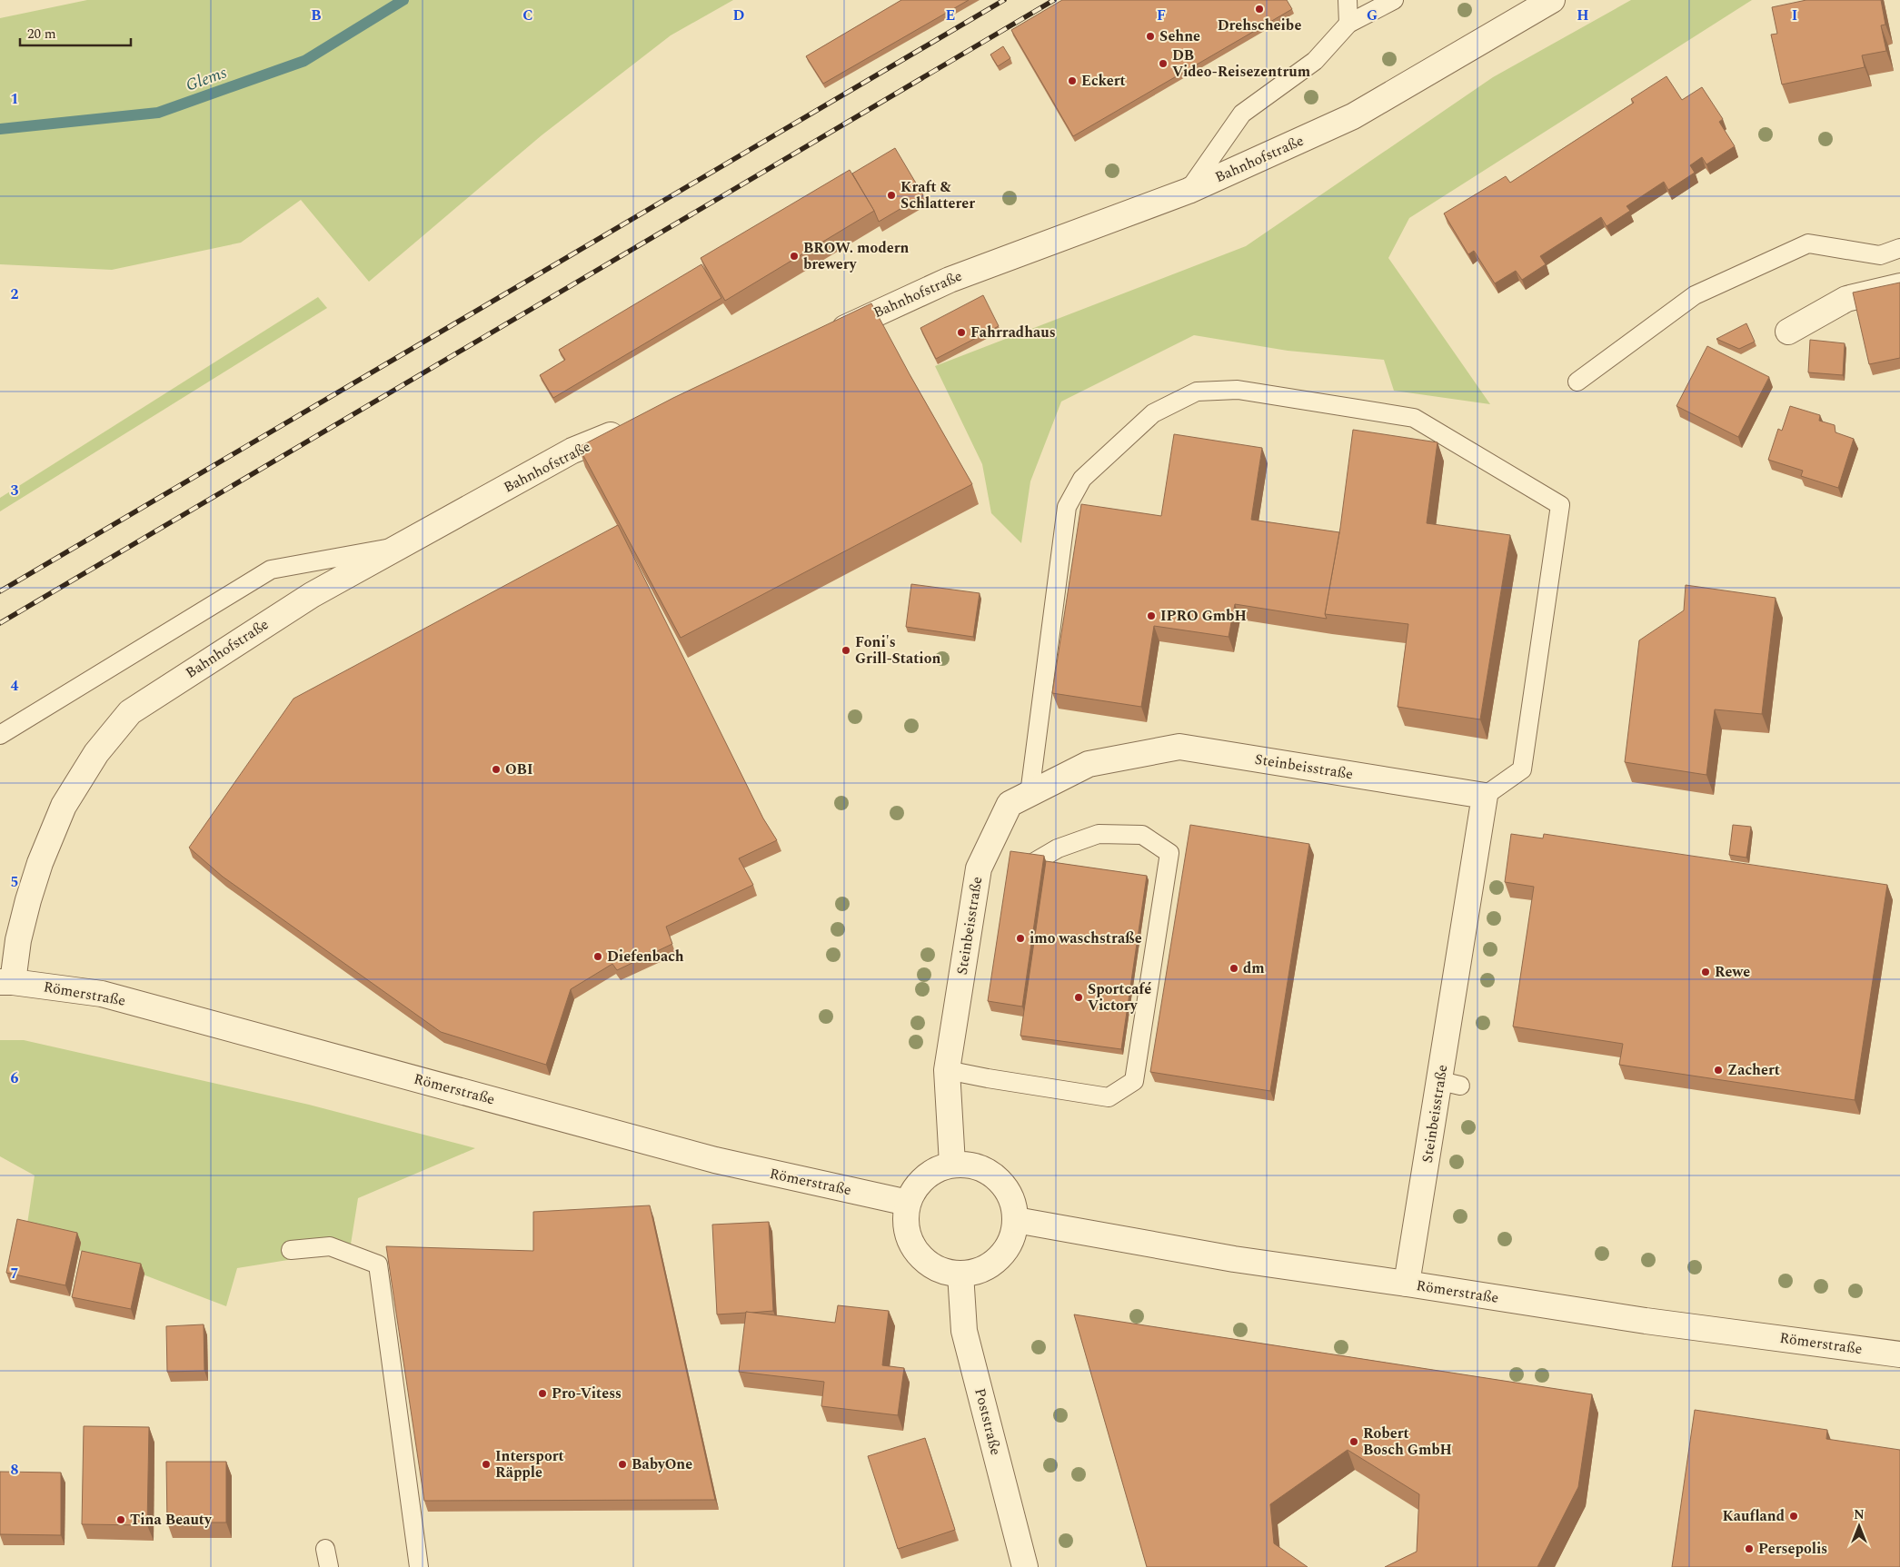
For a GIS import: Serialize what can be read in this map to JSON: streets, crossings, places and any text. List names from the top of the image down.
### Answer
{
  "streets": {
    "street": [
      "Bahnhofstraße",
      "Steinbeisstraße",
      "Römerstraße",
      "Poststraße"
    ]
  },
  "crossings": [
    ["Bahnhofstraße", "Römerstraße"],
    ["Steinbeisstraße", "Römerstraße"],
    ["Steinbeisstraße", "Poststraße"],
    ["Römerstraße", "Poststraße"]
  ],
  "water": ["Glems"],
  "places": [
    "Drehscheibe",
    "Sehne",
    "DB Video-Reisezentrum",
    "Eckert",
    "Kraft & Schlatterer",
    "BROW. modern brewery",
    "Fahrradhaus",
    "IPRO GmbH",
    "Foni's Grill-Station",
    "OBI",
    "imo waschstraße",
    "Diefenbach",
    "dm",
    "Rewe",
    "Sportcafé Victory",
    "Zachert",
    "Pro-Vitess",
    "Robert Bosch GmbH",
    "Intersport Räpple",
    "BabyOne",
    "Kaufland",
    "Tina Beauty",
    "Persepolis"
  ],
  "scale_bar": "20 m",
  "north": "top",
  "grid": {
    "columns": [
      "B",
      "C",
      "D",
      "E",
      "F",
      "G",
      "H",
      "I"
    ],
    "rows": [
      "1",
      "2",
      "3",
      "4",
      "5",
      "6",
      "7",
      "8"
    ]
  }
}
